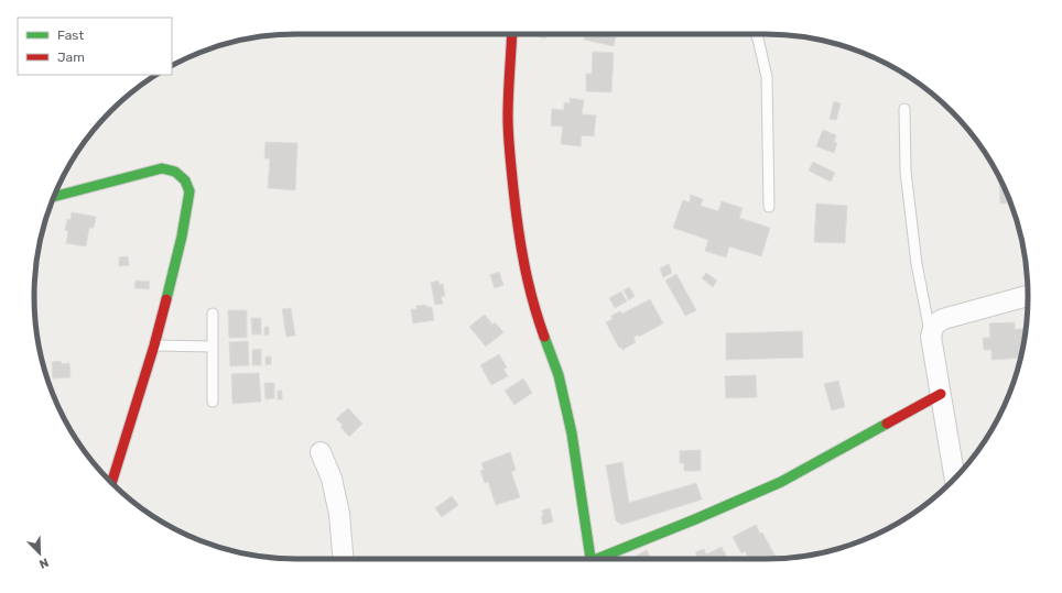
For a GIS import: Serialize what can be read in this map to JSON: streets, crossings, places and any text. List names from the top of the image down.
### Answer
{
  "legend": ["Fast", "Jam"],
  "north": "bottom right"
}
